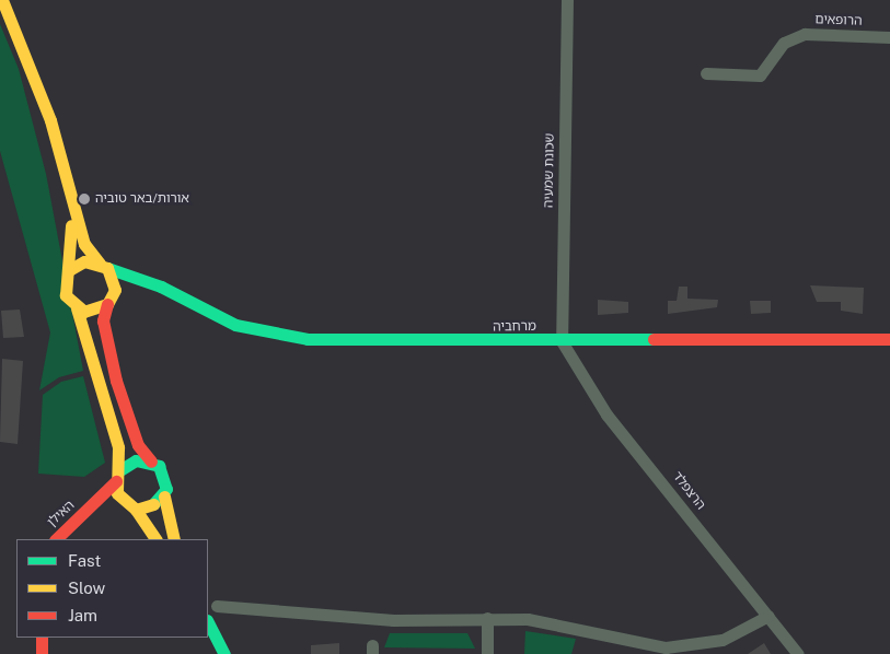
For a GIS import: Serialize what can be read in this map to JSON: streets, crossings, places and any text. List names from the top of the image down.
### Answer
{
  "streets": {
    "main road": ["מרחביה", "האילן"],
    "street": ["הרופאים", "שכונת שמעיה", "הרצפלד"]
  },
  "crossings": [
    ["שכונת שמעיה", "מרחביה"],
    ["שכונת שמעיה", "הרצפלד"],
    ["מרחביה", "הרצפלד"]
  ],
  "places": ["אורות/באר טוביה"],
  "legend": ["Fast", "Slow", "Jam"]
}
